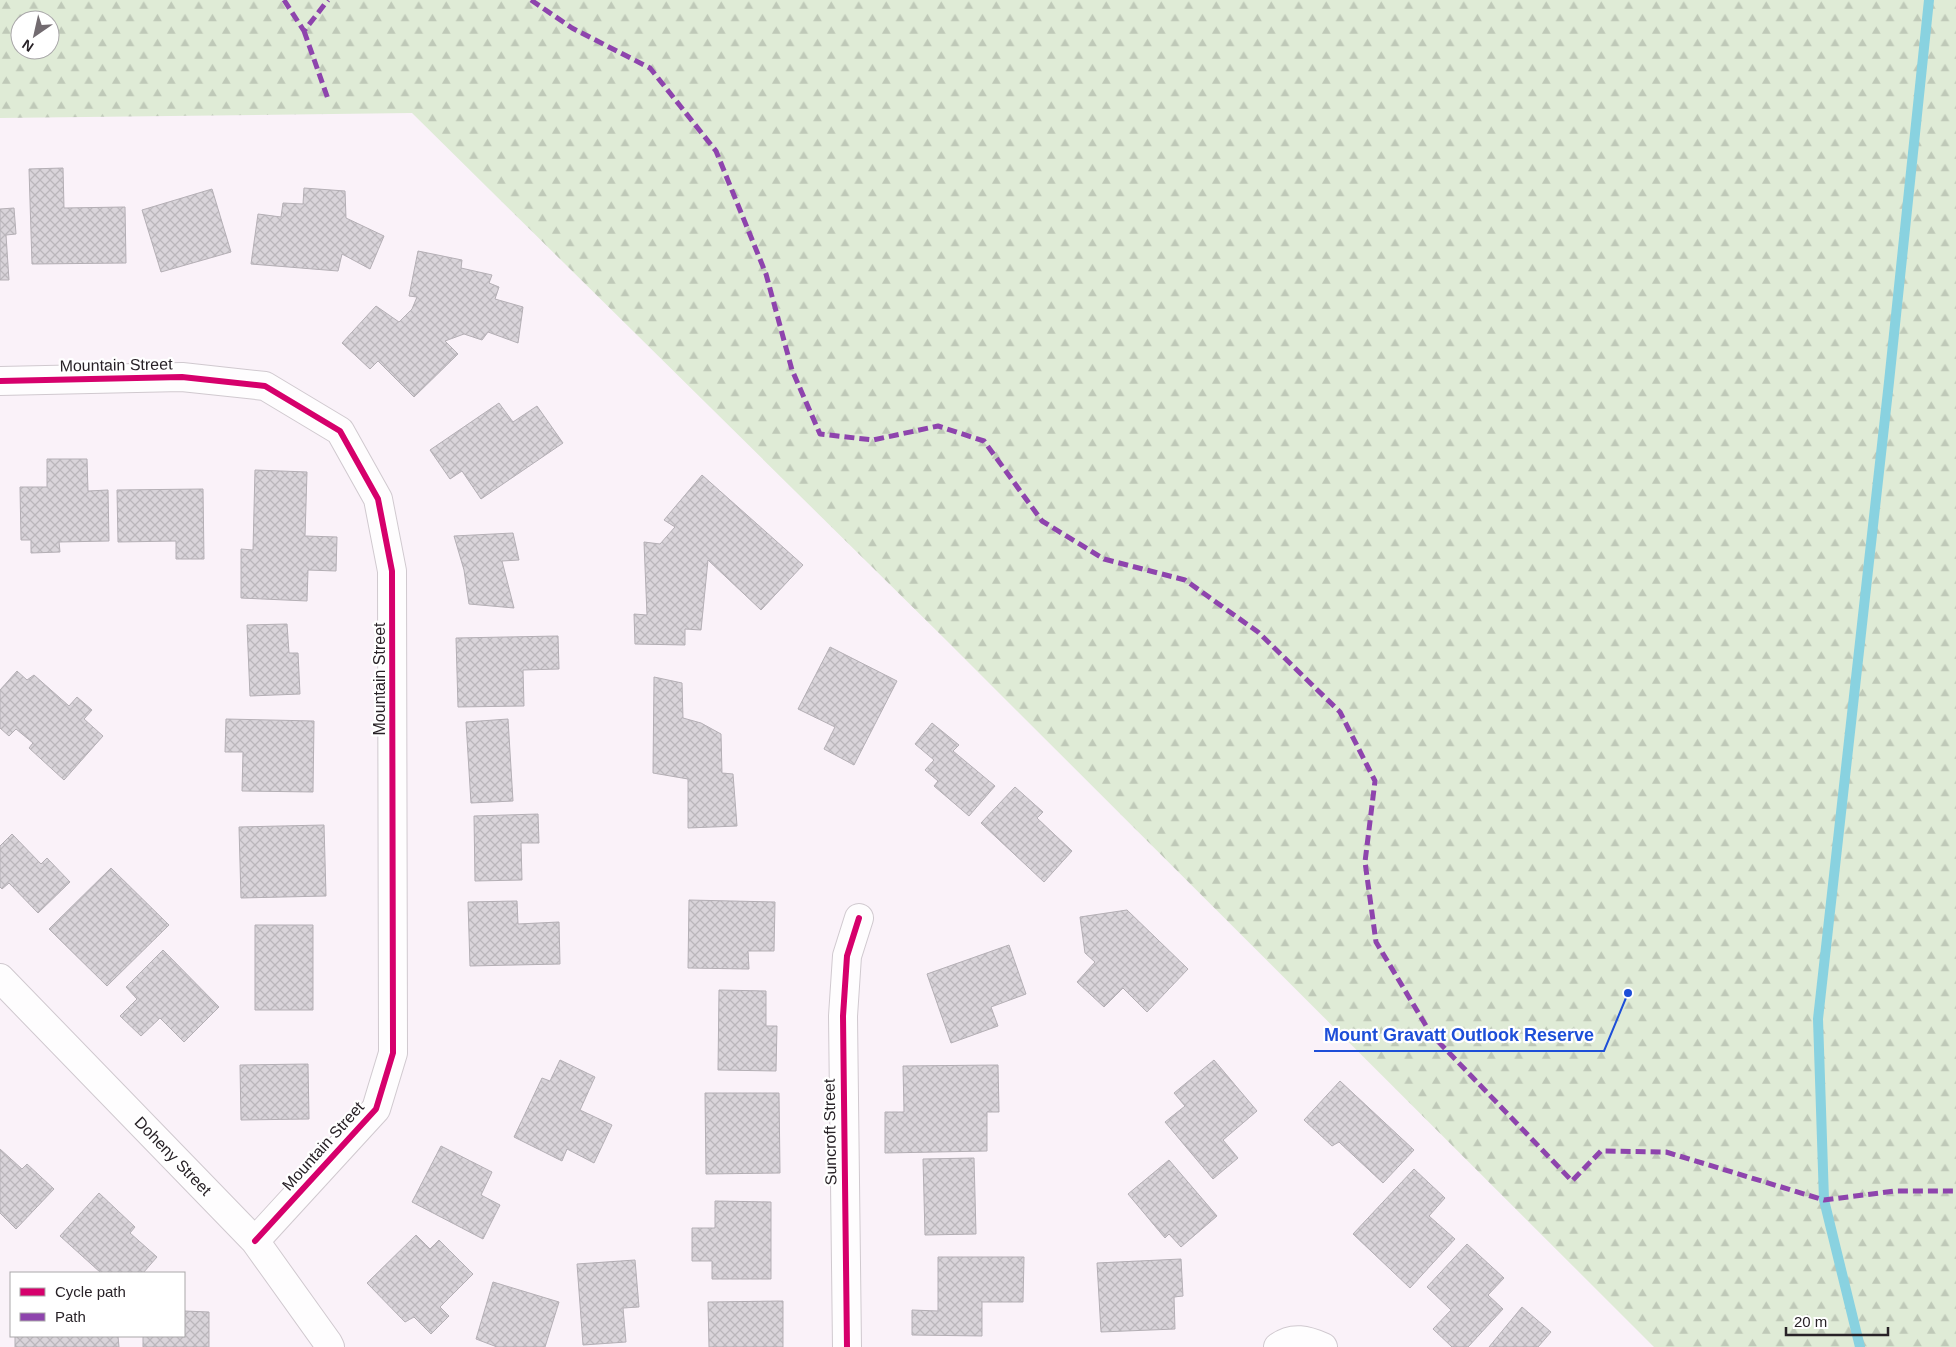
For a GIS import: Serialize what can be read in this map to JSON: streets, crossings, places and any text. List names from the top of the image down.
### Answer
{
  "streets": {
    "street": ["Mountain Street", "Suncroft Street", "Doheny Street"]
  },
  "crossings": [
    ["Mountain Street", "Doheny Street"]
  ],
  "places": ["Mount Gravatt Outlook Reserve"],
  "legend": ["Cycle path", "Path"],
  "scale_bar": "20 m",
  "north": "bottom left"
}
